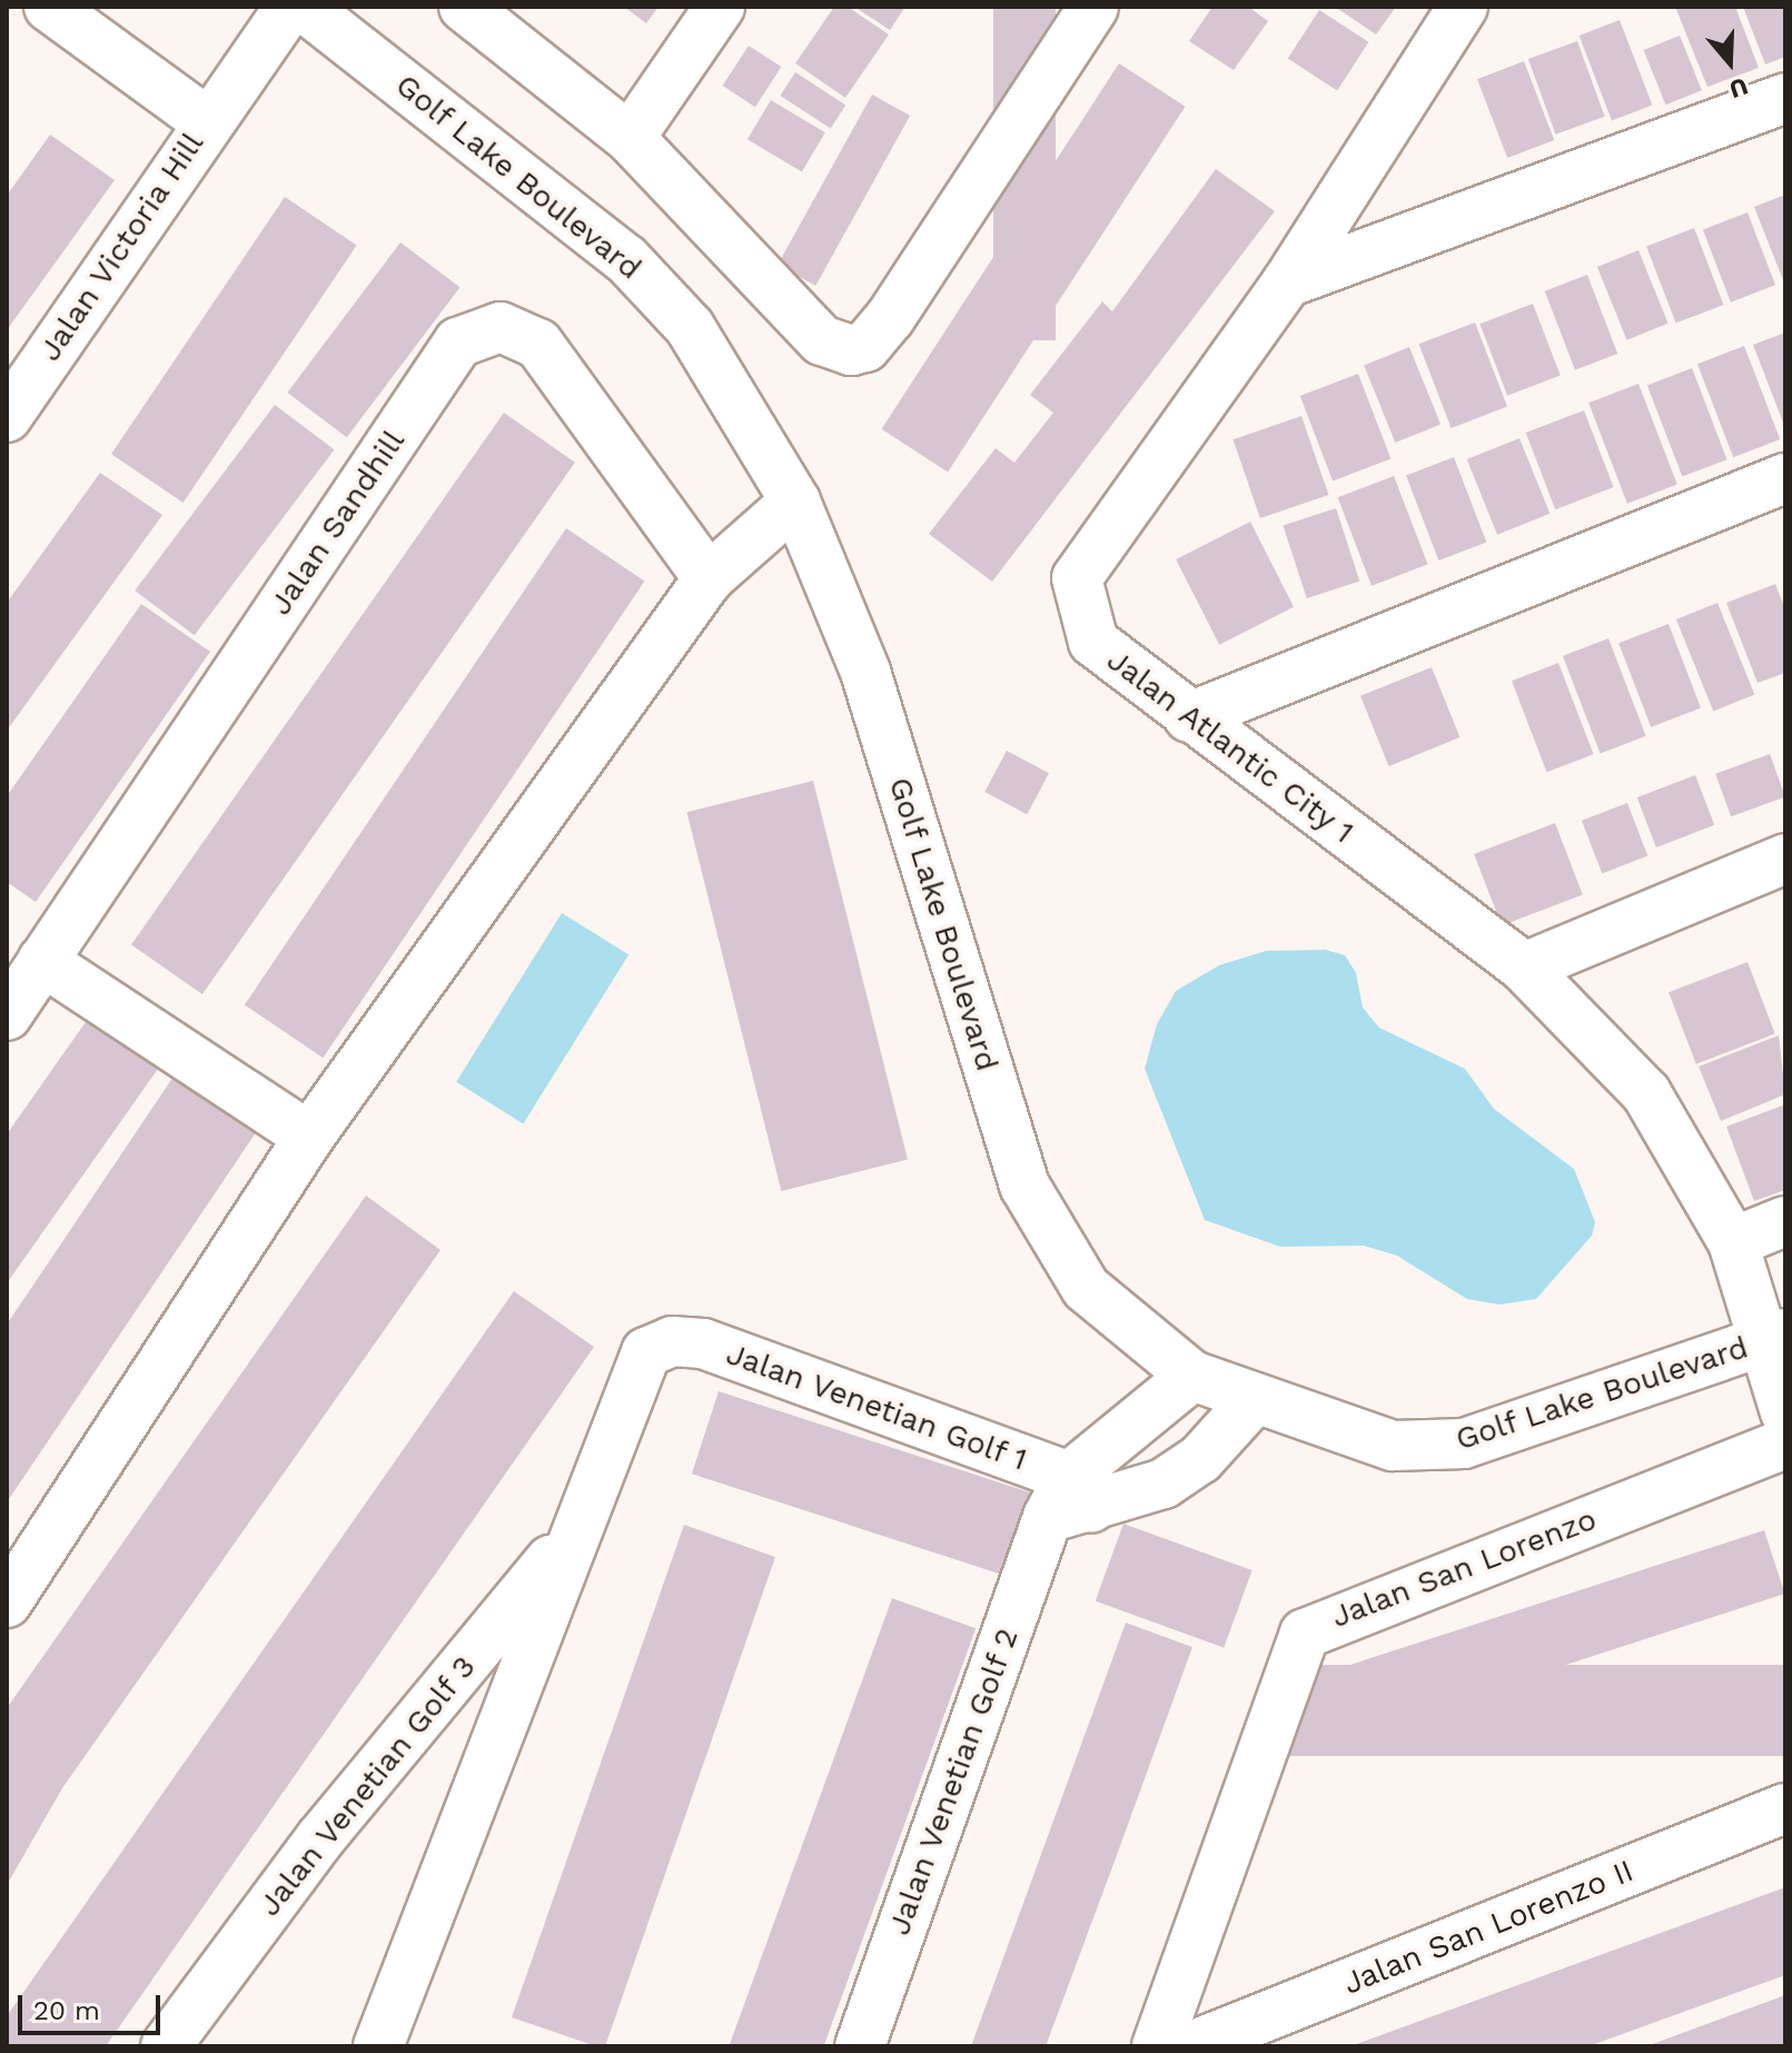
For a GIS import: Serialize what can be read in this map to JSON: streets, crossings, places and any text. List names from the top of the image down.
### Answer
{
  "streets": {
    "street": [
      "Golf Lake Boulevard",
      "Jalan Victoria Hill",
      "Jalan Sandhill",
      "Jalan Atlantic City 1",
      "Jalan Venetian Golf 1",
      "Jalan San Lorenzo",
      "Jalan Venetian Golf 2",
      "Jalan Venetian Golf 3",
      "Jalan San Lorenzo II"
    ]
  },
  "crossings": [
    ["Golf Lake Boulevard", "Jalan Atlantic City 1"],
    ["Jalan Venetian Golf 1", "Jalan Venetian Golf 2"],
    ["Jalan Venetian Golf 1", "Jalan Venetian Golf 3"]
  ],
  "scale_bar": "20 m",
  "north": "bottom"
}
